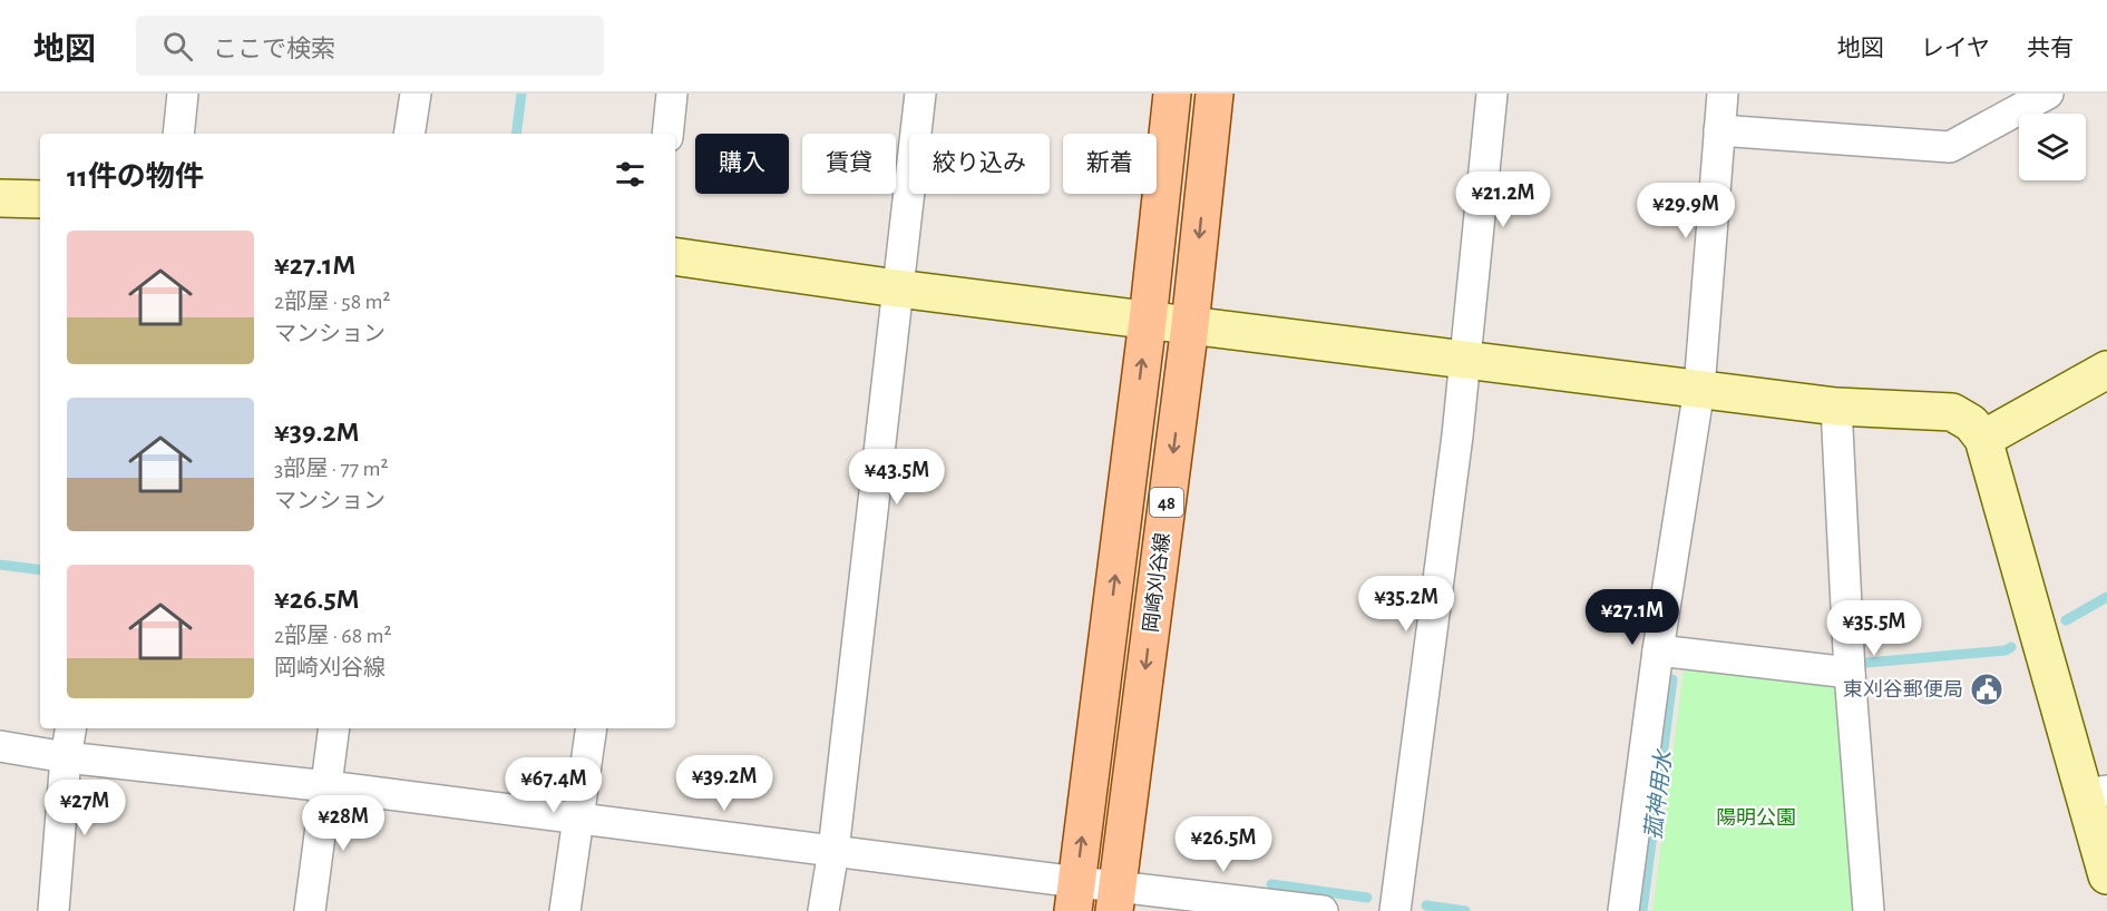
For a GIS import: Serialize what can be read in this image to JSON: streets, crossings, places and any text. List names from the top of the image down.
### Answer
{
  "streets": {
    "main road": ["48", "岡崎刈谷線"]
  },
  "water": ["菰神用水"],
  "parks": ["陽明公園"],
  "places": {
    "public building": ["東刈谷郵便局"]
  },
  "page": {
    "header": "地図",
    "search": "ここで検索",
    "nav": ["地図", "レイヤ", "共有"],
    "chip": [
      "購入",
      "賃貸",
      "絞り込み",
      "新着"
    ],
    "heading": "11件の物件",
    "price": [
      "¥21.2M",
      "¥29.9M",
      "¥43.5M",
      "¥35.2M",
      "¥27.1M",
      "¥35.5M",
      "¥39.2M",
      "¥67.4M",
      "¥27M",
      "¥28M",
      "¥26.5M"
    ],
    "list": [
      {
        "name": "¥27.1M",
        "note": "2部屋 · 58 m² · マンション"
      },
      {
        "name": "¥39.2M",
        "note": "3部屋 · 77 m² · マンション"
      },
      {
        "name": "¥26.5M",
        "note": "2部屋 · 68 m² · 岡崎刈谷線"
      }
    ]
  }
}
